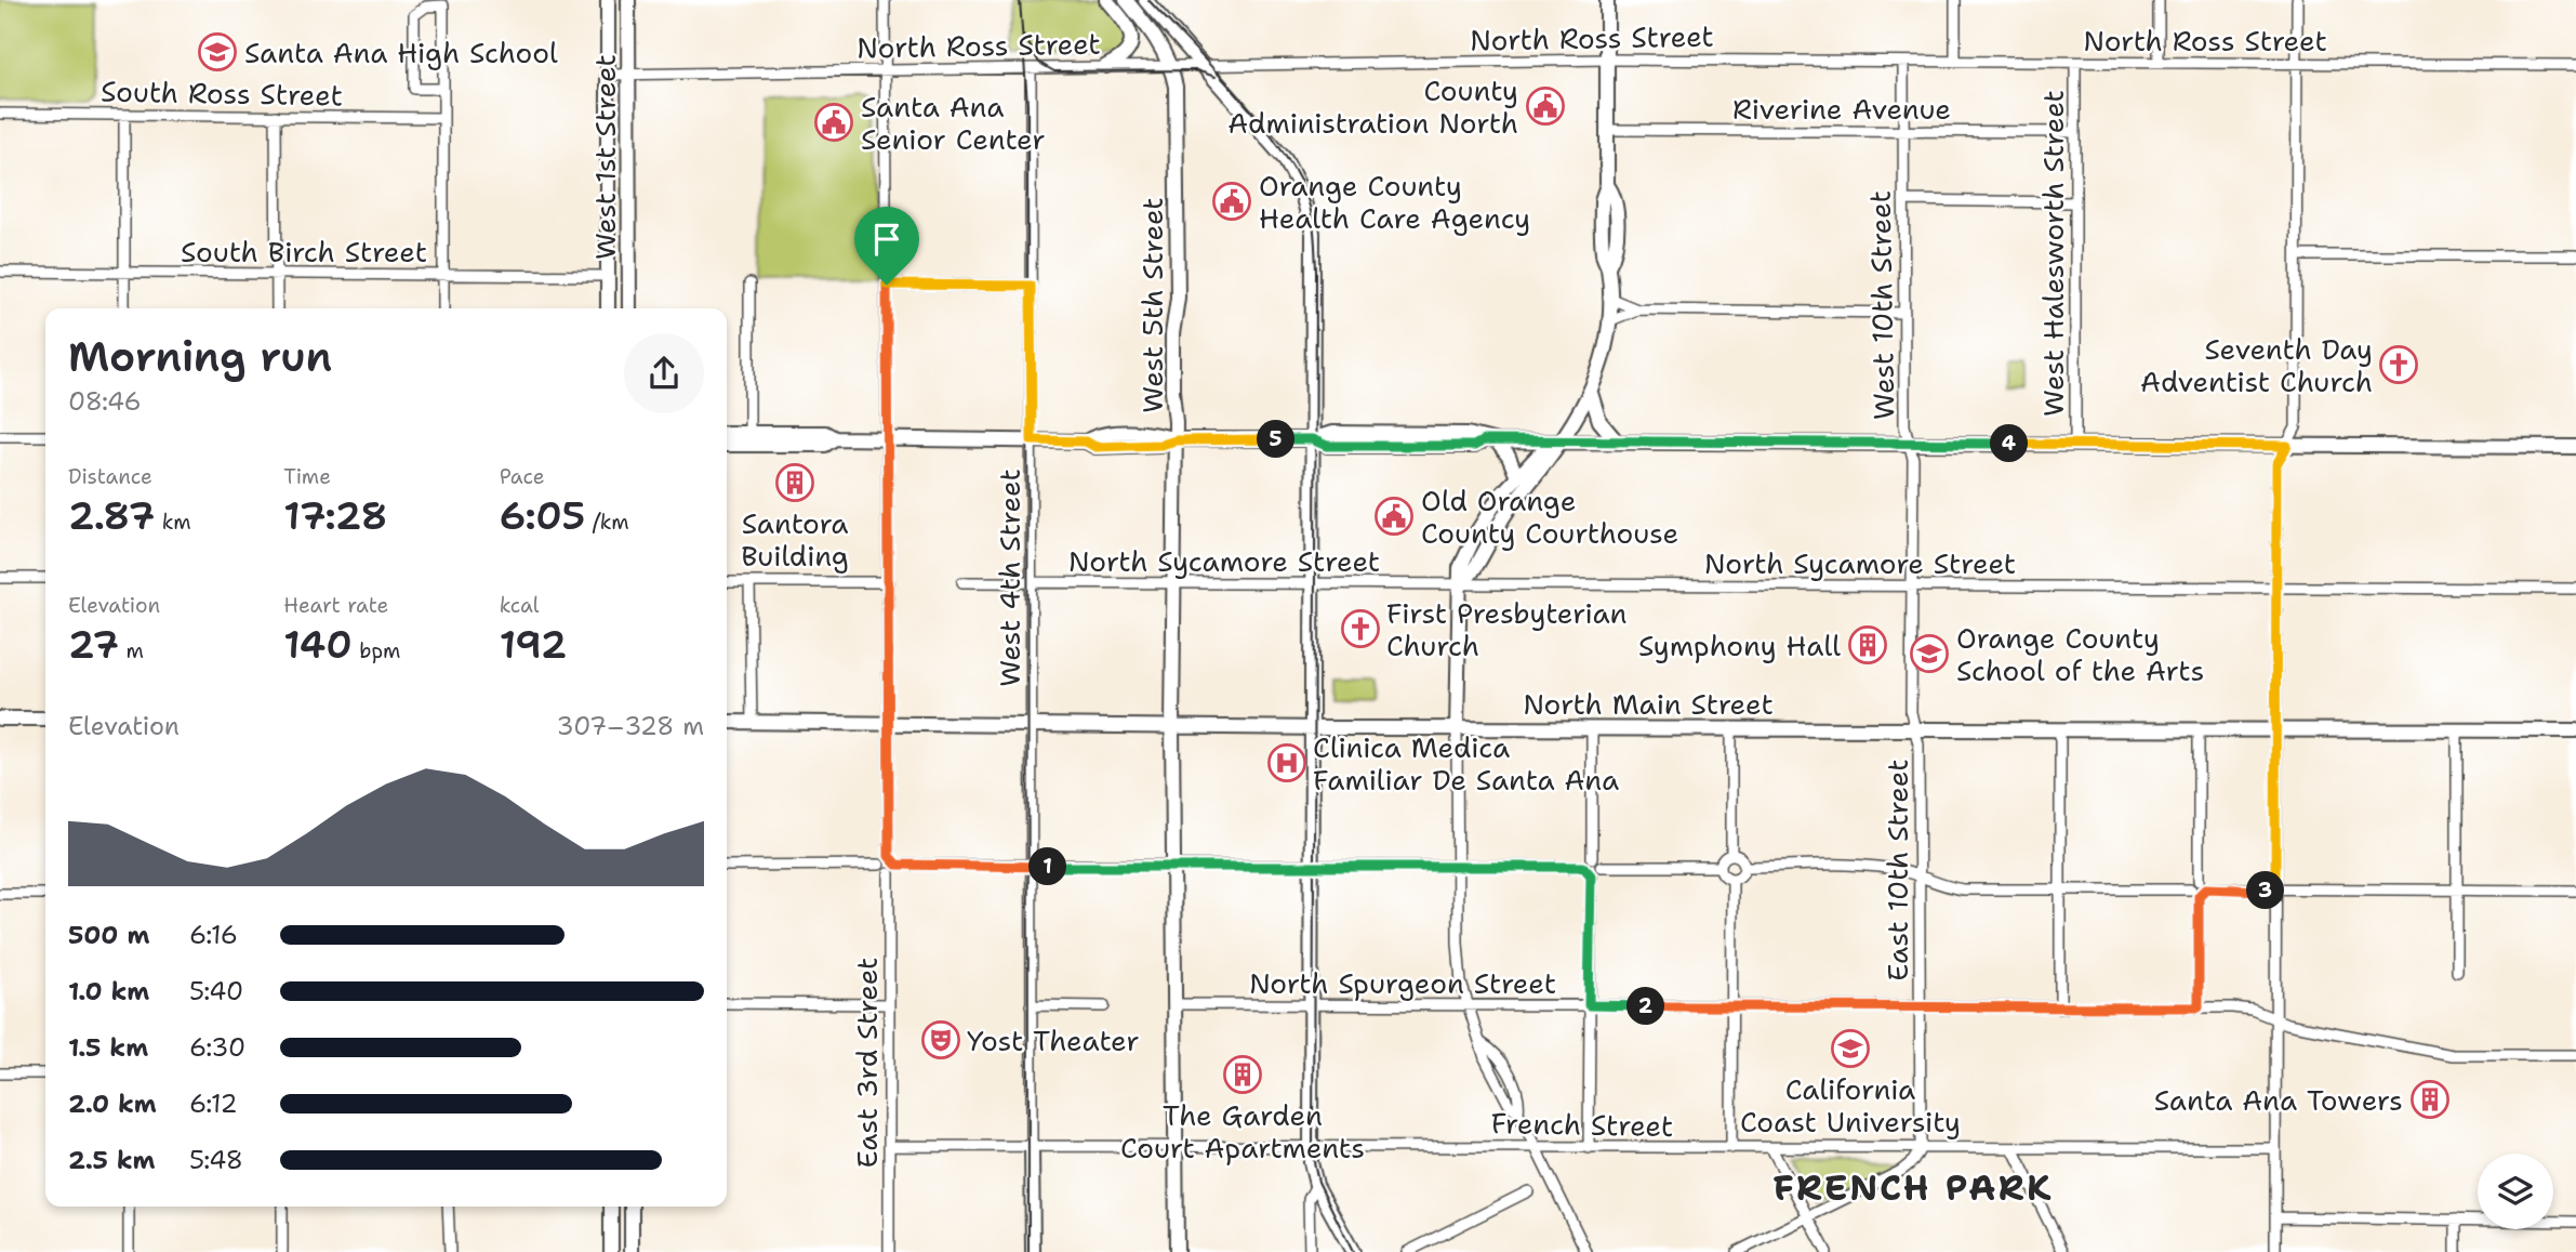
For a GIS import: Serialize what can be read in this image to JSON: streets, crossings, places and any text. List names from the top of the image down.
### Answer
{
  "streets": {
    "main road": ["West 1st Street", "West 5th Street", "North Main Street"],
    "street": [
      "North Ross Street",
      "South Ross Street",
      "Riverine Avenue",
      "South Birch Street",
      "West Halesworth Street",
      "West 10th Street",
      "North Sycamore Street",
      "West 4th Street",
      "East 10th Street",
      "North Spurgeon Street",
      "East 3rd Street",
      "French Street"
    ]
  },
  "crossings": [
    ["North Ross Street", "West 1st Street"],
    ["North Ross Street", "West Halesworth Street"],
    ["North Ross Street", "West 5th Street"],
    ["North Ross Street", "West 10th Street"],
    ["North Ross Street", "West 4th Street"],
    ["Riverine Avenue", "West Halesworth Street"],
    ["Riverine Avenue", "West 10th Street"],
    ["West 1st Street", "South Birch Street"],
    ["West 5th Street", "North Sycamore Street"],
    ["West 5th Street", "North Main Street"],
    ["West 5th Street", "North Spurgeon Street"],
    ["West 5th Street", "French Street"],
    ["West 10th Street", "North Sycamore Street"],
    ["West 10th Street", "North Main Street"],
    ["West 10th Street", "East 10th Street"],
    ["North Sycamore Street", "West 4th Street"],
    ["West 4th Street", "North Main Street"],
    ["West 4th Street", "French Street"],
    ["North Main Street", "East 10th Street"],
    ["East 10th Street", "North Spurgeon Street"],
    ["East 10th Street", "French Street"],
    ["East 3rd Street", "French Street"]
  ],
  "districts": ["FRENCH PARK"],
  "places": {
    "school or university": ["Santa Ana High School", "Orange County School of the Arts", "California Coast University"],
    "public building": [
      "County Administration North",
      "Santa Ana Senior Center",
      "Orange County Health Care Agency",
      "Old Orange County Courthouse"
    ],
    "church": ["Seventh Day Adventist Church", "First Presbyterian Church"],
    "building": [
      "Santora Building",
      "Symphony Hall",
      "The Garden Court Apartments",
      "Santa Ana Towers"
    ],
    "hospital": ["Clinica Medica Familiar De Santa Ana"],
    "theatre": ["Yost Theater"]
  },
  "page": {
    "heading": ["Morning run", "08:46"],
    "pins": [
      "5",
      "4",
      "1",
      "3",
      "2"
    ],
    "stats": [
      ["Distance", "2.87 km"],
      ["Time", "17:28"],
      ["Pace", "6:05 /km"],
      ["Elevation", "27 m"],
      ["Heart rate", "140 bpm"],
      ["kcal", "192"]
    ],
    "chart": ["Elevation", "307–328 m"],
    "list": [
      {
        "name": "500 m",
        "note": "6:16"
      },
      {
        "name": "1.0 km",
        "note": "5:40"
      },
      {
        "name": "1.5 km",
        "note": "6:30"
      },
      {
        "name": "2.0 km",
        "note": "6:12"
      },
      {
        "name": "2.5 km",
        "note": "5:48"
      }
    ]
  }
}
